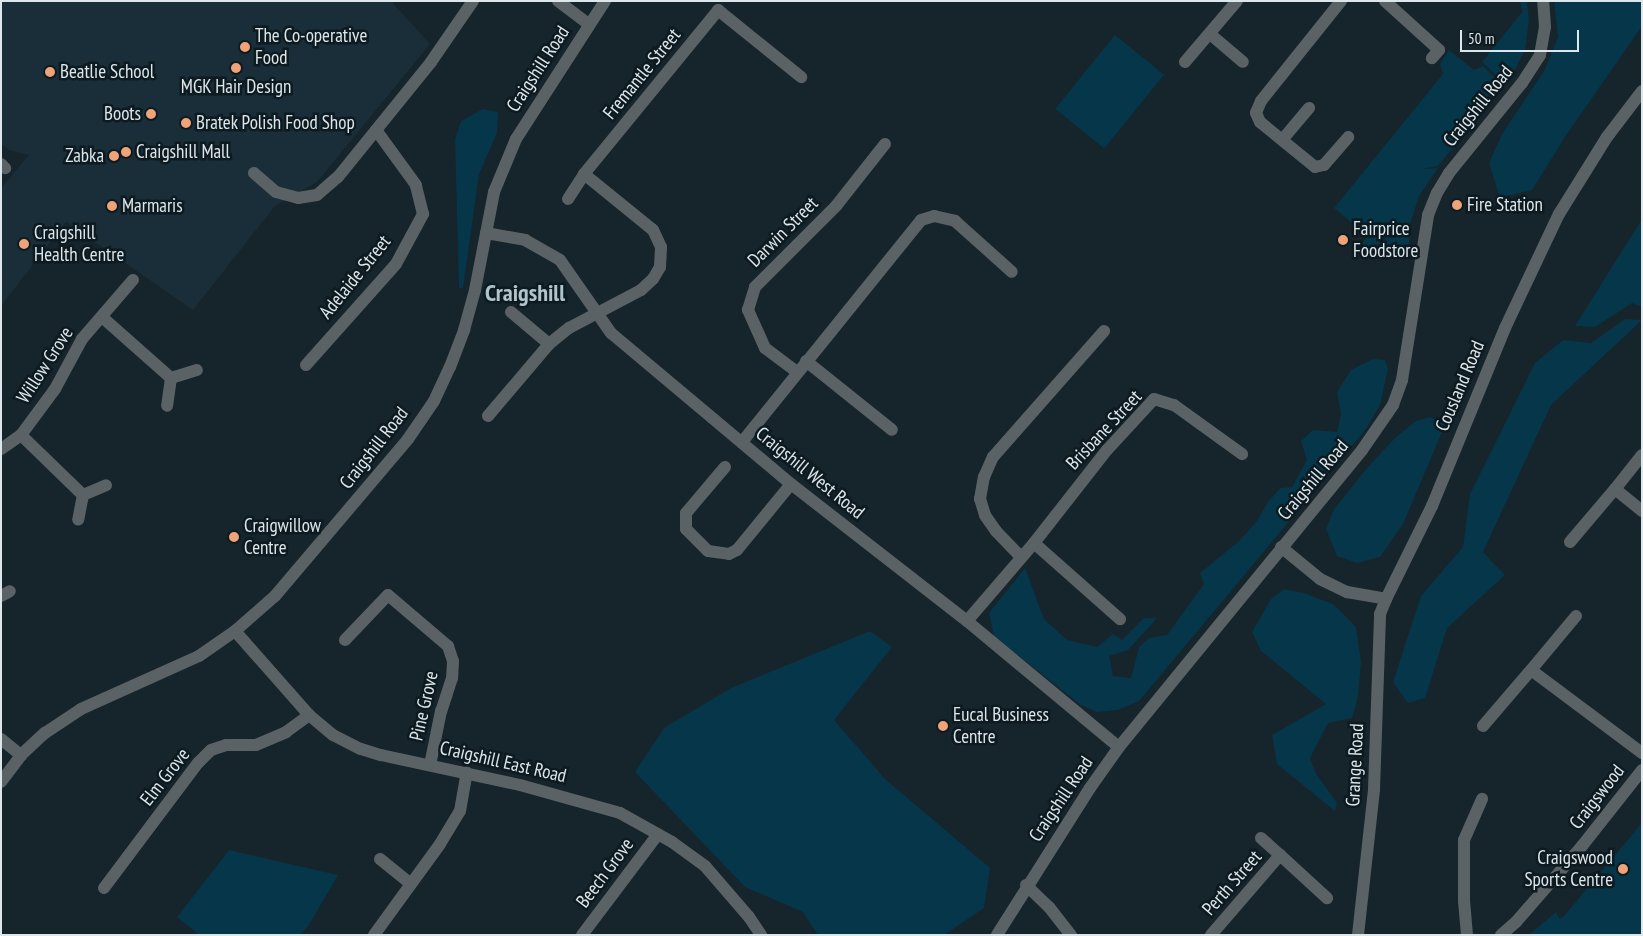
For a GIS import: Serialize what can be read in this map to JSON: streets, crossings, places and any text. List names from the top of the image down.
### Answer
{
  "streets": {
    "street": [
      "Craigshill Road",
      "Fremantle Street",
      "Darwin Street",
      "Adelaide Street",
      "Willow Grove",
      "Cousland Road",
      "Brisbane Street",
      "Craigshill West Road",
      "Pine Grove",
      "Craigshill East Road",
      "Grange Road",
      "Elm Grove",
      "Craigswood",
      "Beech Grove",
      "Perth Street"
    ]
  },
  "crossings": [
    ["Craigshill Road", "Craigshill West Road"],
    ["Craigshill Road", "Craigshill East Road"],
    ["Cousland Road", "Grange Road"],
    ["Brisbane Street", "Craigshill West Road"],
    ["Pine Grove", "Craigshill East Road"],
    ["Craigshill East Road", "Elm Grove"],
    ["Craigshill East Road", "Beech Grove"]
  ],
  "districts": ["Craigshill"],
  "places": [
    "The Co-operative Food",
    "MGK Hair Design",
    "Beatlie School",
    "Boots",
    "Bratek Polish Food Shop",
    "Craigshill Mall",
    "Zabka",
    "Fire Station",
    "Marmaris",
    "Fairprice Foodstore",
    "Craigshill Health Centre",
    "Craigwillow Centre",
    "Eucal Business Centre",
    "Craigswood Sports Centre"
  ],
  "scale_bar": "50 m"
}
